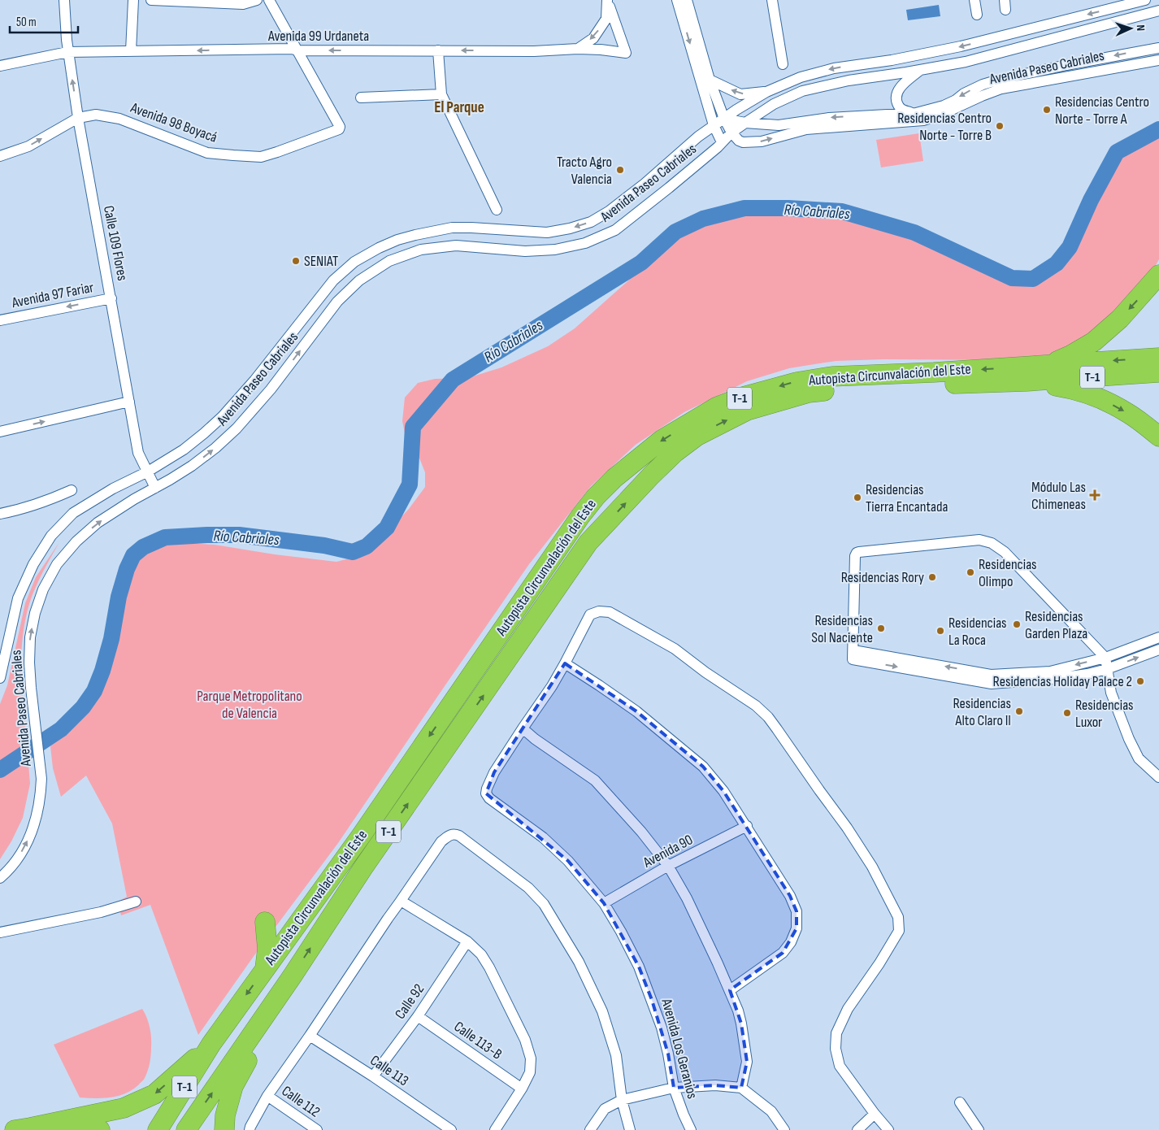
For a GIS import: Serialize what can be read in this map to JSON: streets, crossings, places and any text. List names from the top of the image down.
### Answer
{
  "streets": {
    "highway": ["Autopista Circunvalación del Este", "T-1"],
    "street": [
      "Avenida 99 Urdaneta",
      "Avenida Paseo Cabriales",
      "Avenida 98 Boyacá",
      "Calle 109 Flores",
      "Avenida 97 Fariar",
      "Avenida 90",
      "Calle 92",
      "Calle 113-B",
      "Avenida Los Geranios",
      "Calle 113",
      "Calle 112"
    ]
  },
  "crossings": [
    ["Avenida 99 Urdaneta", "Avenida 98 Boyacá"],
    ["Avenida 99 Urdaneta", "Calle 109 Flores"],
    ["Avenida Paseo Cabriales", "Calle 109 Flores"],
    ["Avenida 98 Boyacá", "Calle 109 Flores"],
    ["Calle 109 Flores", "Avenida 97 Fariar"],
    ["Avenida 90", "Avenida Los Geranios"],
    ["Calle 92", "Calle 113-B"],
    ["Calle 92", "Calle 113"]
  ],
  "one_way": ["Avenida 97 Fariar"],
  "districts": ["El Parque"],
  "water": ["Río Cabriales"],
  "parks": ["Parque Metropolitano de Valencia"],
  "places": {
    "other": [
      "Residencias Centro Norte - Torre A",
      "Residencias Centro Norte - Torre B",
      "Tracto Agro Valencia",
      "SENIAT",
      "Residencias Tierra Encantada",
      "Residencias Olimpo",
      "Residencias Rory",
      "Residencias Garden Plaza",
      "Residencias Sol Naciente",
      "Residencias La Roca",
      "Residencias Holiday Palace 2",
      "Residencias Alto Claro II",
      "Residencias Luxor"
    ],
    "health": ["Módulo Las Chimeneas"]
  },
  "scale_bar": "50 m",
  "north": "right"
}
